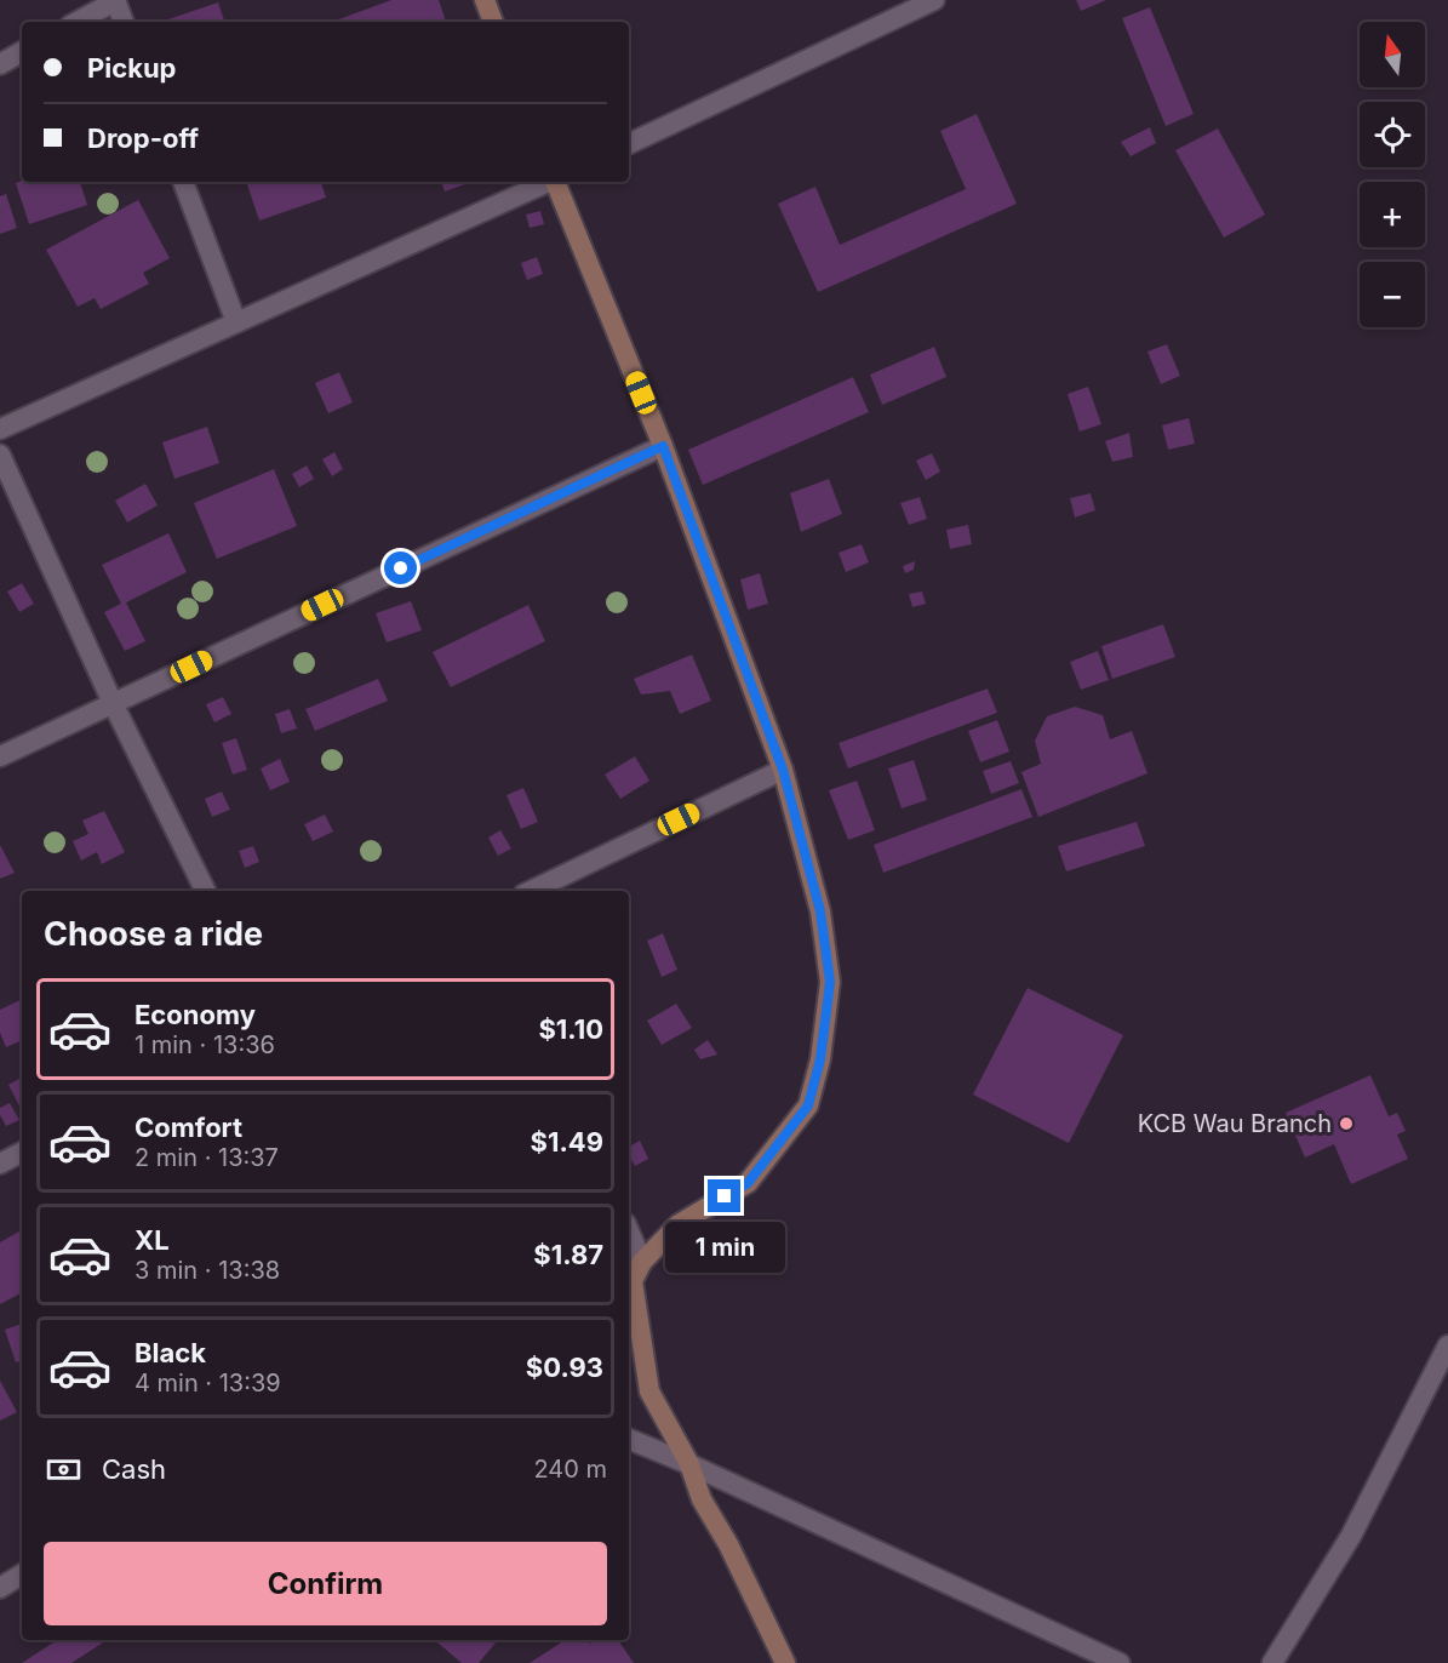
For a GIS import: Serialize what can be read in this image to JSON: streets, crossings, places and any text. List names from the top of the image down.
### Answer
{
  "places": ["KCB Wau Branch"],
  "north": "top",
  "page": {
    "map_buttons": ["+", "−"],
    "banner": ["Pickup", "Drop-off"],
    "heading": "Choose a ride",
    "list": [
      {
        "name": "Economy",
        "note": "1 min · 13:36",
        "value": "$1.10"
      },
      {
        "name": "Comfort",
        "note": "2 min · 13:37",
        "value": "$1.49"
      },
      {
        "name": "XL",
        "note": "3 min · 13:38",
        "value": "$1.87"
      },
      {
        "name": "Black",
        "note": "4 min · 13:39",
        "value": "$0.93"
      }
    ],
    "bubble": "1 min",
    "pay": ["Cash", "240 m"],
    "buttons": "Confirm"
  }
}
